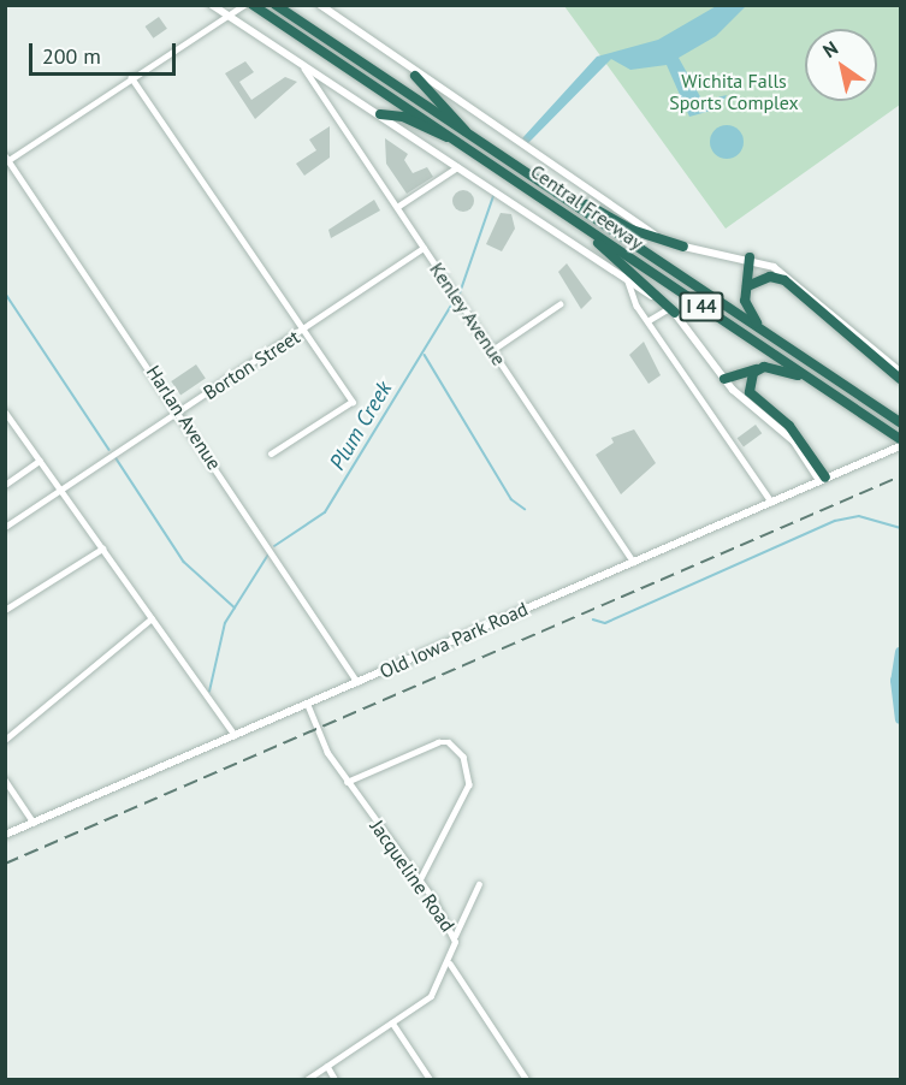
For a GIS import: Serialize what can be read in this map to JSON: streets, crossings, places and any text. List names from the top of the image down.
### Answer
{
  "streets": {
    "highway": ["Central Freeway", "I 44"],
    "main road": ["Old Iowa Park Road"],
    "street": [
      "Kenley Avenue",
      "Borton Street",
      "Harlan Avenue",
      "Jacqueline Road"
    ]
  },
  "crossings": [
    ["Central Freeway", "Kenley Avenue"],
    ["Central Freeway", "Old Iowa Park Road"],
    ["Kenley Avenue", "Borton Street"],
    ["Kenley Avenue", "Old Iowa Park Road"],
    ["Borton Street", "Harlan Avenue"],
    ["Harlan Avenue", "Old Iowa Park Road"],
    ["Old Iowa Park Road", "Jacqueline Road"]
  ],
  "water": ["Plum Creek"],
  "parks": ["Wichita Falls Sports Complex"],
  "scale_bar": "200 m",
  "north": "top left"
}
